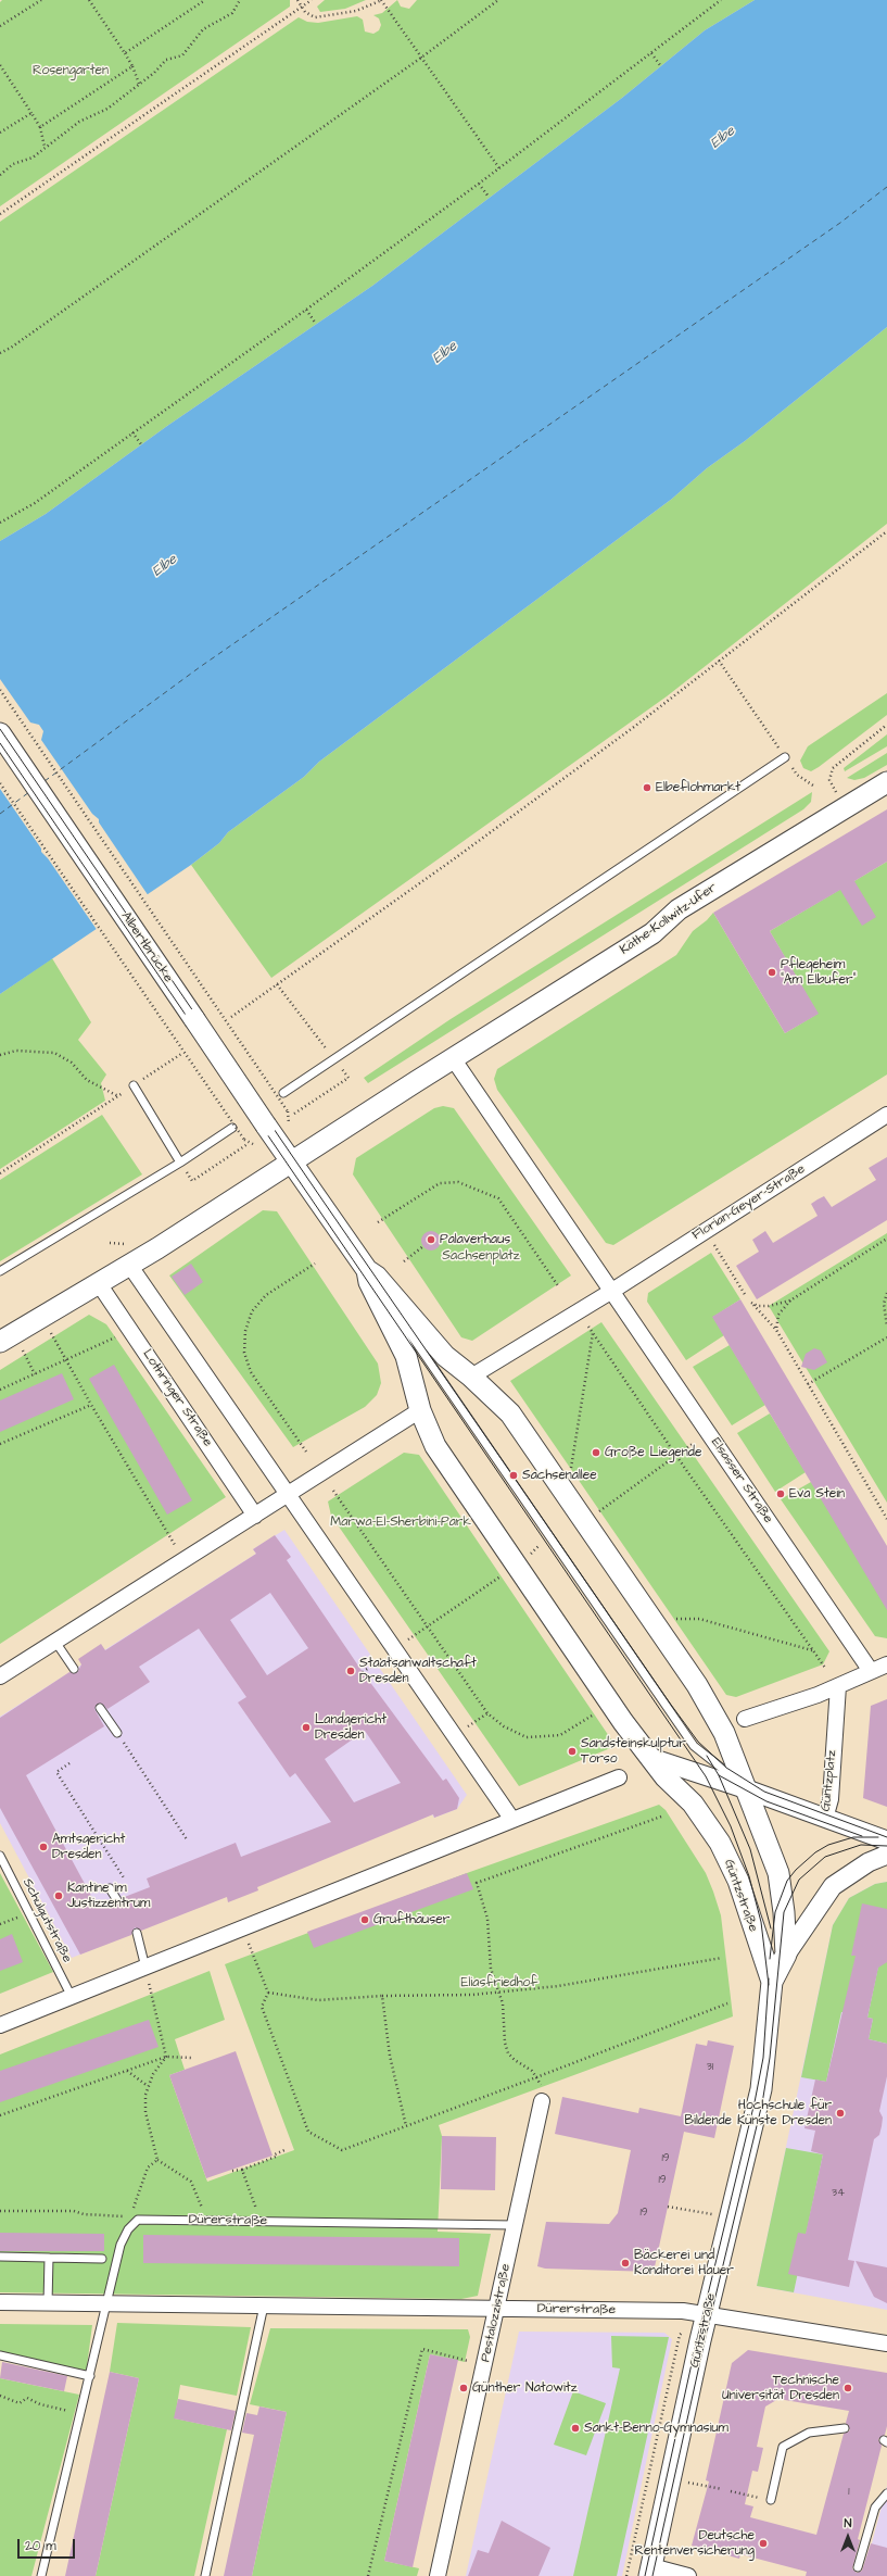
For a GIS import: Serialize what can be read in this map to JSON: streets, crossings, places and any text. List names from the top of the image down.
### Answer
{
  "streets": {
    "main road": ["Käthe-Kollwitz-Ufer", "Albertbrücke", "Güntzstraße"],
    "street": [
      "Florian-Geyer-Straße",
      "Lothringer Straße",
      "Elsasser Straße",
      "Güntzplatz",
      "Dürerstraße",
      "Pestalozzistraße"
    ],
    "lane": ["Schulgutstraße"]
  },
  "crossings": [
    ["Florian-Geyer-Straße", "Elsasser Straße"],
    ["Güntzplatz", "Güntzstraße"],
    ["Güntzstraße", "Dürerstraße"],
    ["Dürerstraße", "Pestalozzistraße"]
  ],
  "water": ["Elbe"],
  "parks": [
    "Rosengarten",
    "Sachsenplatz",
    "Marwa-El-Sherbini-Park",
    "Eliasfriedhof"
  ],
  "places": [
    "Elbeflohmarkt",
    "Pflegeheim \"Am Elbufer\"",
    "Palaverhaus",
    "Große Liegende",
    "Sachsenallee",
    "Eva Stein",
    "Staatsanwaltschaft Dresden",
    "Landgericht Dresden",
    "Sandsteinskulptur Torso",
    "Amtsgericht Dresden",
    "Kantine im Justizzentrum",
    "Grufthäuser",
    "Hochschule für Bildende Künste Dresden",
    "Bäckerei und Konditorei Hauer",
    "Günther Natowitz",
    "Technische Universität Dresden",
    "Sankt-Benno-Gymnasium",
    "Deutsche Rentenversicherung"
  ],
  "house_numbers": [
    "31",
    "19",
    "19",
    "34",
    "19",
    "1"
  ],
  "scale_bar": "20 m",
  "north": "top"
}
